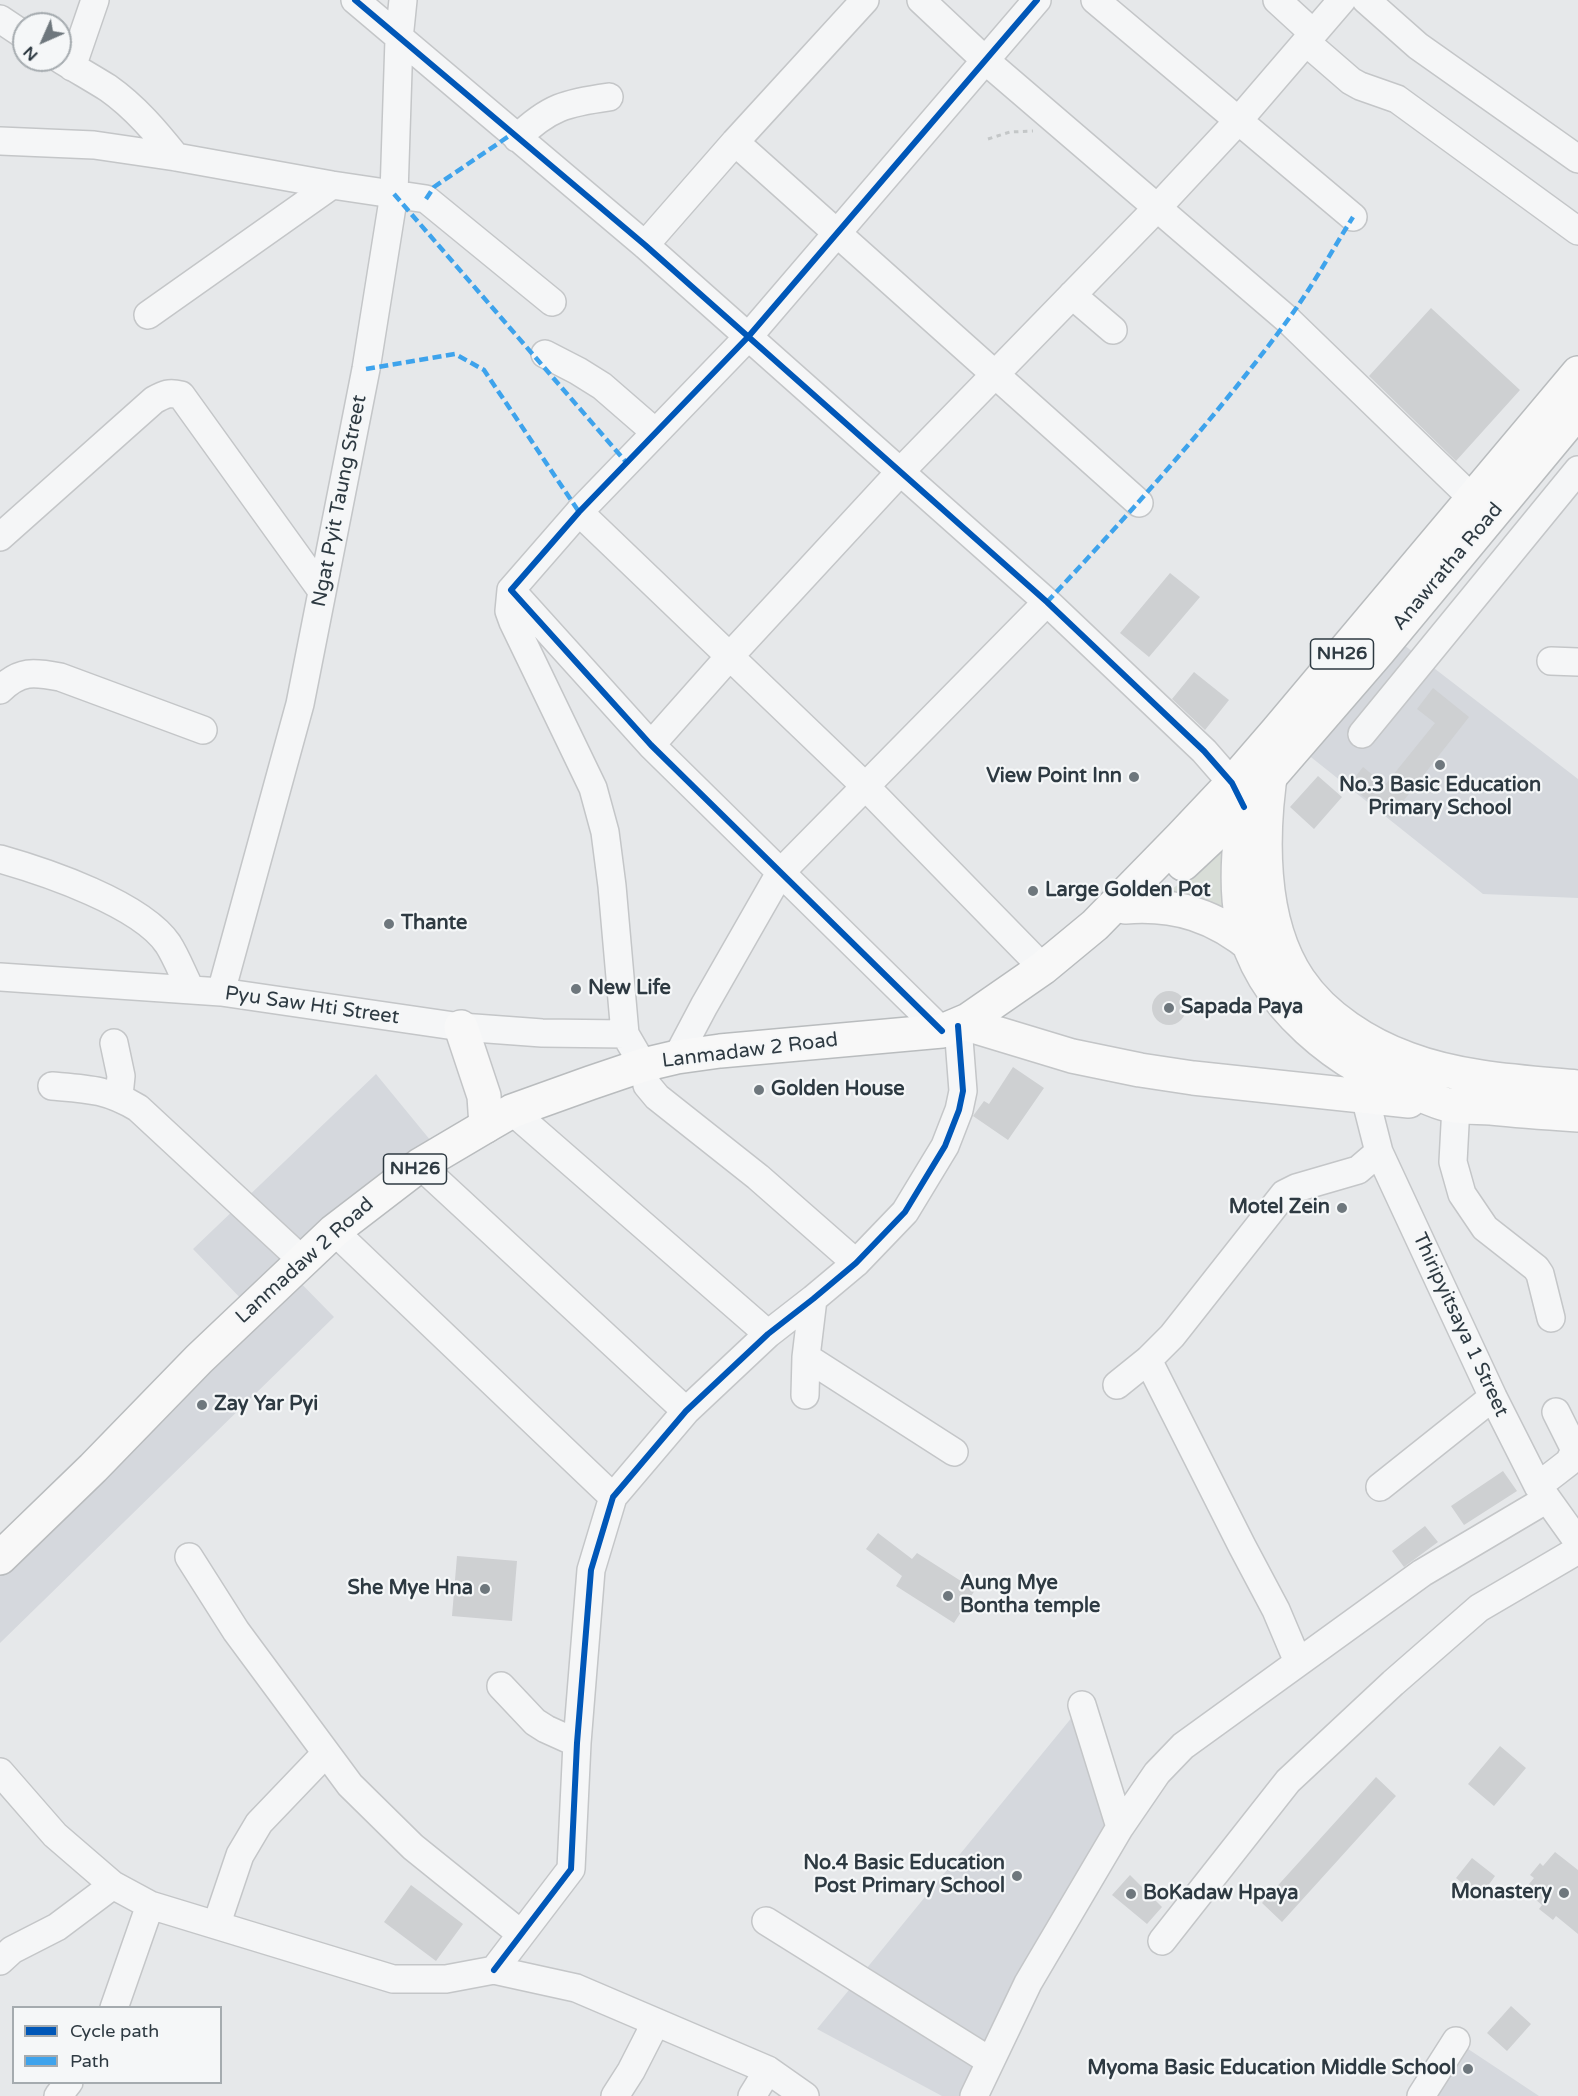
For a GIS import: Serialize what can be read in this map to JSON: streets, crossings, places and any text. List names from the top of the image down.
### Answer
{
  "streets": {
    "main road": ["Anawratha Road", "NH26", "Lanmadaw 2 Road"],
    "street": ["Ngat Pyit Taung Street", "Pyu Saw Hti Street", "Thiripyitsaya 1 Street"]
  },
  "crossings": [
    ["Ngat Pyit Taung Street", "Pyu Saw Hti Street"],
    ["Anawratha Road", "NH26"],
    ["NH26", "Lanmadaw 2 Road"]
  ],
  "places": [
    "No.3 Basic Education Primary School",
    "View Point Inn",
    "Large Golden Pot",
    "Thante",
    "New Life",
    "Sapada Paya",
    "Golden House",
    "Motel Zein",
    "Zay Yar Pyi",
    "She Mye Hna",
    "Aung Mye Bontha temple",
    "No.4 Basic Education Post Primary School",
    "Monastery",
    "BoKadaw Hpaya",
    "Myoma Basic Education Middle School"
  ],
  "legend": ["Cycle path", "Path"],
  "north": "bottom left"
}
